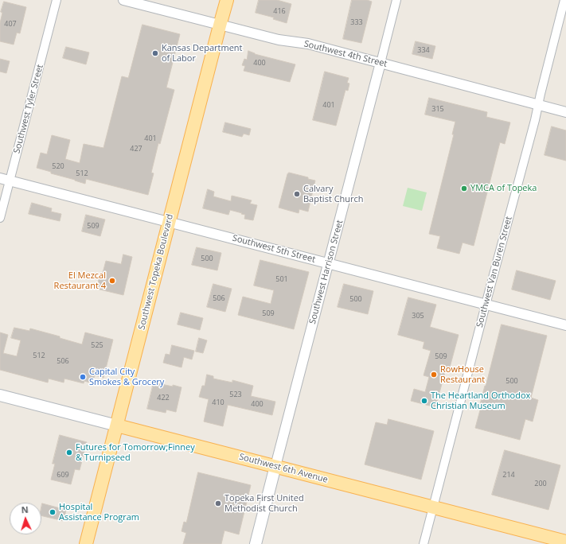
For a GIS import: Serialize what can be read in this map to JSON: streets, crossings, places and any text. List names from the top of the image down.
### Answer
{
  "streets": {
    "main road": ["Southwest Topeka Boulevard", "Southwest Harrison Street", "Southwest 6th Avenue"],
    "street": [
      "Southwest 4th Street",
      "Southwest Tyler Street",
      "Southwest 5th Street",
      "Southwest Van Buren Street"
    ]
  },
  "crossings": [
    ["Southwest 4th Street", "Southwest Topeka Boulevard"],
    ["Southwest 4th Street", "Southwest Harrison Street"],
    ["Southwest 4th Street", "Southwest Van Buren Street"],
    ["Southwest Tyler Street", "Southwest 5th Street"],
    ["Southwest 5th Street", "Southwest Topeka Boulevard"],
    ["Southwest 5th Street", "Southwest Harrison Street"],
    ["Southwest 5th Street", "Southwest Van Buren Street"],
    ["Southwest Topeka Boulevard", "Southwest 6th Avenue"],
    ["Southwest Harrison Street", "Southwest 6th Avenue"],
    ["Southwest Van Buren Street", "Southwest 6th Avenue"]
  ],
  "places": [
    "Kansas Department of Labor",
    "YMCA of Topeka",
    "Calvary Baptist Church",
    "El Mezcal Restaurant 4",
    "RowHouse Restaurant",
    "Capital City Smokes & Grocery",
    "The Heartland Orthodox Christian Museum",
    "Futures for Tomorrow;Finney & Turnipseed",
    "Topeka First United Methodist Church",
    "Hospital Assistance Program"
  ],
  "house_numbers": [
    "416",
    "333",
    "407",
    "334",
    "400",
    "401",
    "315",
    "401",
    "427",
    "520",
    "512",
    "509",
    "500",
    "501",
    "506",
    "500",
    "509",
    "305",
    "525",
    "512",
    "509",
    "506",
    "500",
    "523",
    "422",
    "410",
    "400",
    "609",
    "214",
    "200"
  ],
  "north": "top"
}
